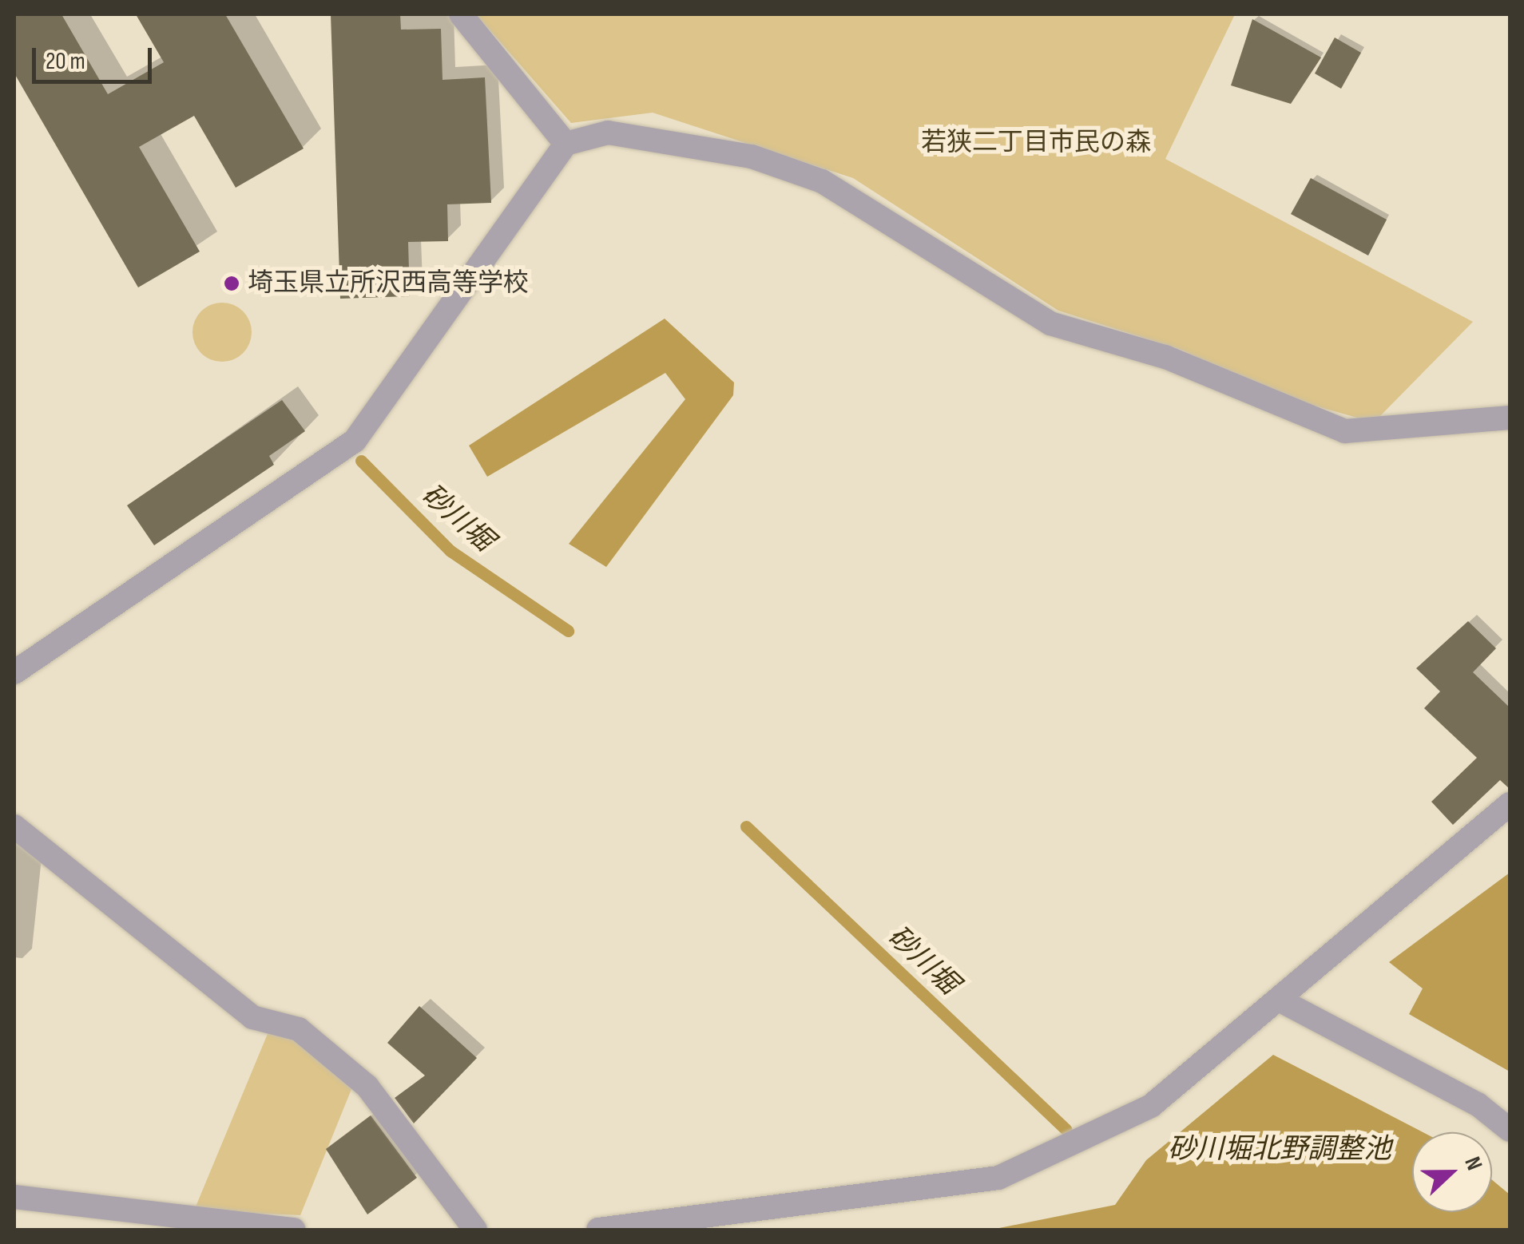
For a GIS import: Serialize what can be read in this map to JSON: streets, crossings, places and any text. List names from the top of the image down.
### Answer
{
  "water": ["砂川堀", "砂川堀北野調整池"],
  "parks": ["若狭二丁目市民の森"],
  "places": ["埼玉県立所沢西高等学校"],
  "scale_bar": "20 m",
  "north": "right"
}
